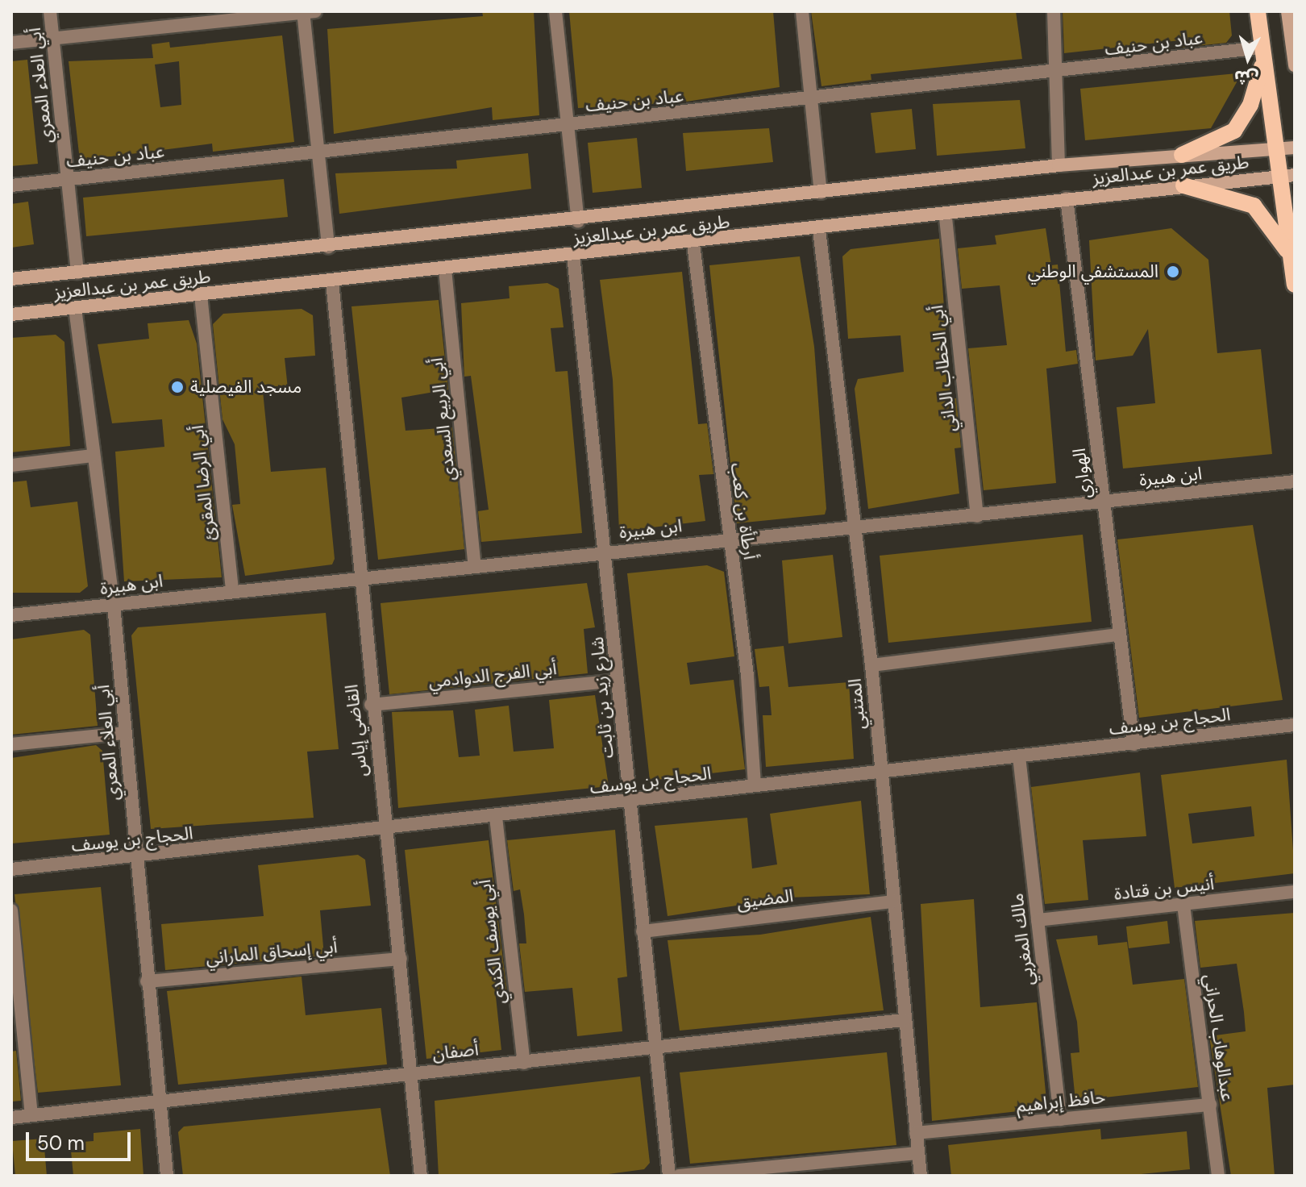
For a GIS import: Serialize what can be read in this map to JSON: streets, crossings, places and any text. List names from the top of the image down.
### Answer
{
  "streets": {
    "main road": ["طريق عمر بن عبدالعزيز"],
    "street": [
      "عباد بن حنيف",
      "أبي العلاء المعري",
      "أبي الخطاب الداني",
      "أبي الربيع السعدي",
      "الهواري",
      "ابن هبيرة",
      "أبي الرضا المقرئ",
      "أرطأة بن كعب",
      "أبي الفرج الدوادمي",
      "شارع زيد بن ثابت",
      "المتنبي",
      "الحجاج بن يوسف",
      "القاضي إياس",
      "أنيس بن قتادة",
      "المضيق",
      "مالك المغربي",
      "أبي يوسف الكندي",
      "أبي إسحاق الماراني",
      "عبدالوهاب الحراني",
      "أصفان",
      "حافظ إبراهيم"
    ]
  },
  "crossings": [
    ["عباد بن حنيف", "أبي العلاء المعري"],
    ["أبي العلاء المعري", "طريق عمر بن عبدالعزيز"],
    ["أبي العلاء المعري", "ابن هبيرة"],
    ["أبي العلاء المعري", "الحجاج بن يوسف"],
    ["أبي العلاء المعري", "أبي إسحاق الماراني"],
    ["أبي العلاء المعري", "أصفان"],
    ["طريق عمر بن عبدالعزيز", "أبي الخطاب الداني"],
    ["طريق عمر بن عبدالعزيز", "أبي الربيع السعدي"],
    ["طريق عمر بن عبدالعزيز", "الهواري"],
    ["طريق عمر بن عبدالعزيز", "أبي الرضا المقرئ"],
    ["طريق عمر بن عبدالعزيز", "أرطأة بن كعب"],
    ["طريق عمر بن عبدالعزيز", "شارع زيد بن ثابت"],
    ["طريق عمر بن عبدالعزيز", "المتنبي"],
    ["طريق عمر بن عبدالعزيز", "القاضي إياس"],
    ["أبي الخطاب الداني", "ابن هبيرة"],
    ["أبي الربيع السعدي", "ابن هبيرة"],
    ["الهواري", "ابن هبيرة"],
    ["الهواري", "الحجاج بن يوسف"],
    ["ابن هبيرة", "أبي الرضا المقرئ"],
    ["ابن هبيرة", "أرطأة بن كعب"],
    ["ابن هبيرة", "شارع زيد بن ثابت"],
    ["ابن هبيرة", "المتنبي"],
    ["ابن هبيرة", "القاضي إياس"],
    ["أرطأة بن كعب", "الحجاج بن يوسف"],
    ["أبي الفرج الدوادمي", "شارع زيد بن ثابت"],
    ["أبي الفرج الدوادمي", "القاضي إياس"],
    ["شارع زيد بن ثابت", "الحجاج بن يوسف"],
    ["شارع زيد بن ثابت", "المضيق"],
    ["شارع زيد بن ثابت", "أصفان"],
    ["المتنبي", "الحجاج بن يوسف"],
    ["المتنبي", "المضيق"],
    ["المتنبي", "أصفان"],
    ["المتنبي", "حافظ إبراهيم"],
    ["الحجاج بن يوسف", "القاضي إياس"],
    ["الحجاج بن يوسف", "مالك المغربي"],
    ["الحجاج بن يوسف", "أبي يوسف الكندي"],
    ["القاضي إياس", "أبي إسحاق الماراني"],
    ["القاضي إياس", "أصفان"],
    ["أنيس بن قتادة", "مالك المغربي"],
    ["أنيس بن قتادة", "عبدالوهاب الحراني"],
    ["مالك المغربي", "حافظ إبراهيم"],
    ["أبي يوسف الكندي", "أصفان"],
    ["عبدالوهاب الحراني", "حافظ إبراهيم"]
  ],
  "places": ["المستشفي الوطني", "مسجد الفيصلية"],
  "scale_bar": "50 m",
  "north": "bottom"
}
